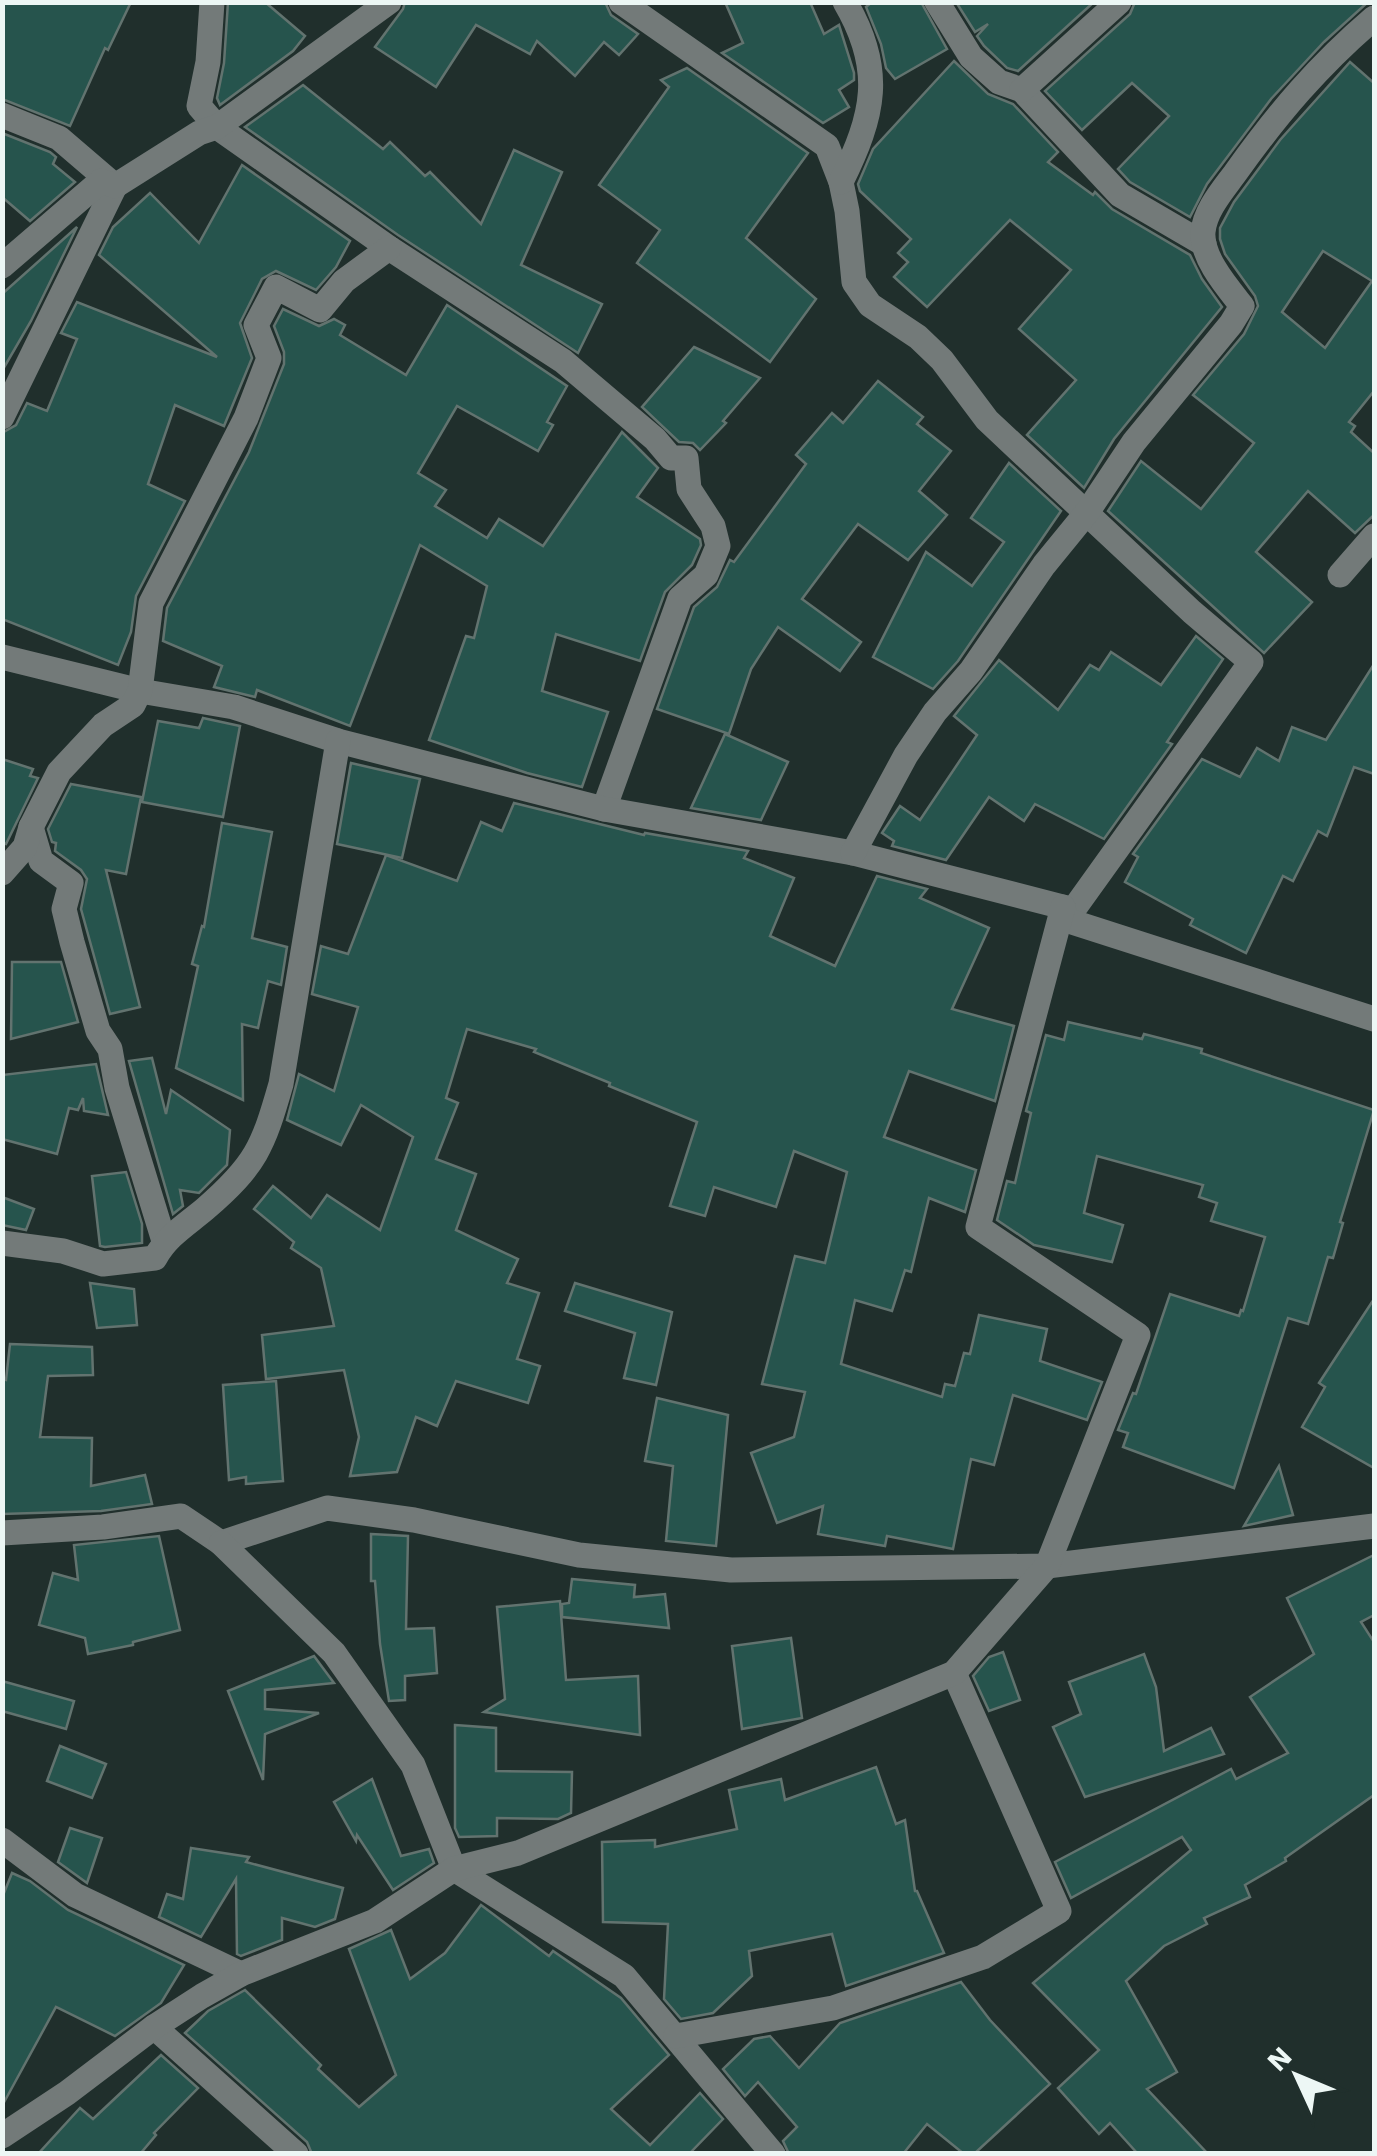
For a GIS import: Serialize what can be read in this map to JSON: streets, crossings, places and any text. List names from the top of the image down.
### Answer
{
  "north": "top left"
}
